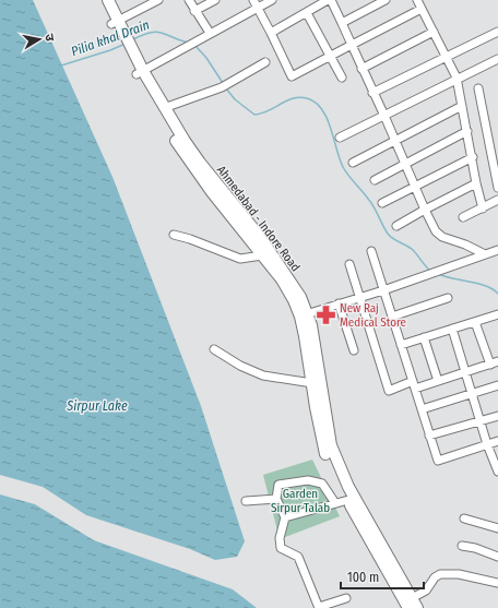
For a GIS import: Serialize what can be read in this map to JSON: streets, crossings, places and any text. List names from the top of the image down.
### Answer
{
  "streets": {
    "highway": ["Ahmedabad - Indore Road"]
  },
  "water": ["Pilia khal Drain", "Sirpur Lake"],
  "parks": ["Garden Sirpur Talab"],
  "places": {
    "pharmacy": ["New Raj Medical Store"]
  },
  "scale_bar": "100 m",
  "north": "right"
}
